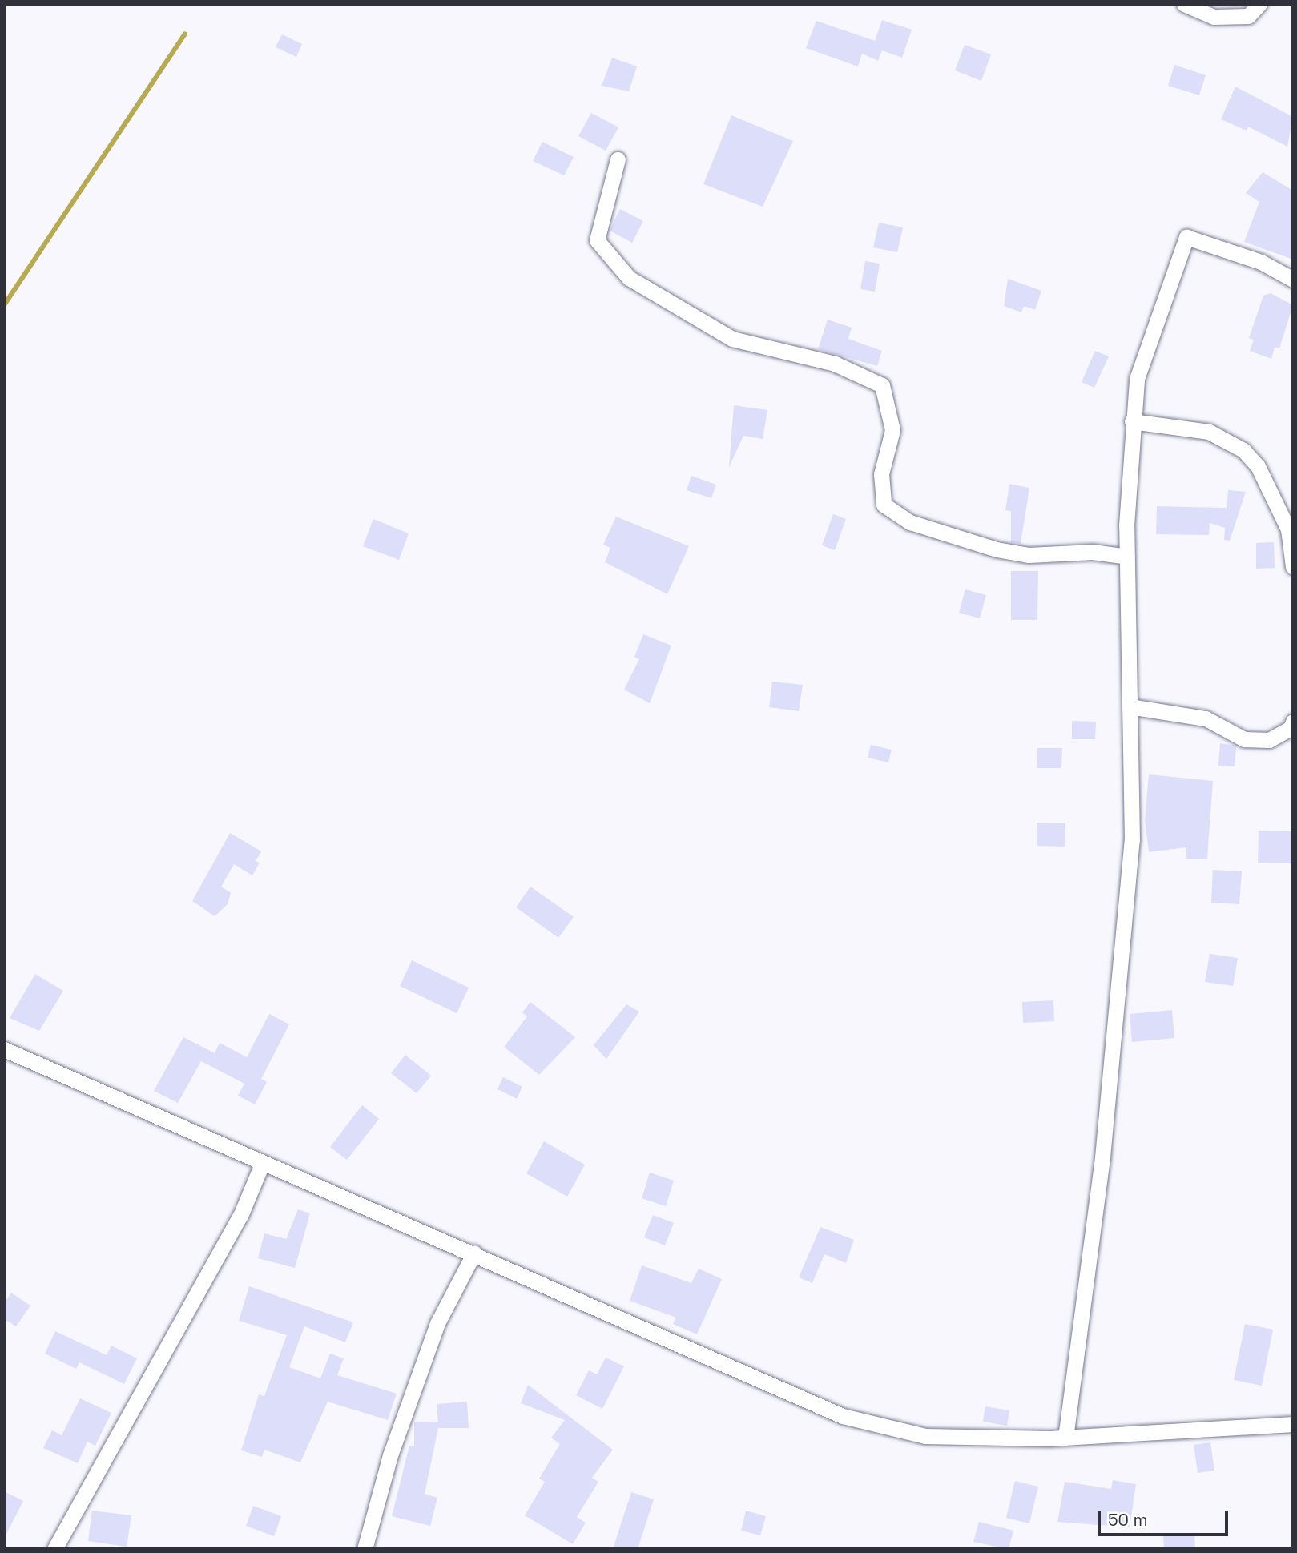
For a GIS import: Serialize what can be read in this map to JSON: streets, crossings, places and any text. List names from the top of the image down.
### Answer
{
  "scale_bar": "50 m"
}
